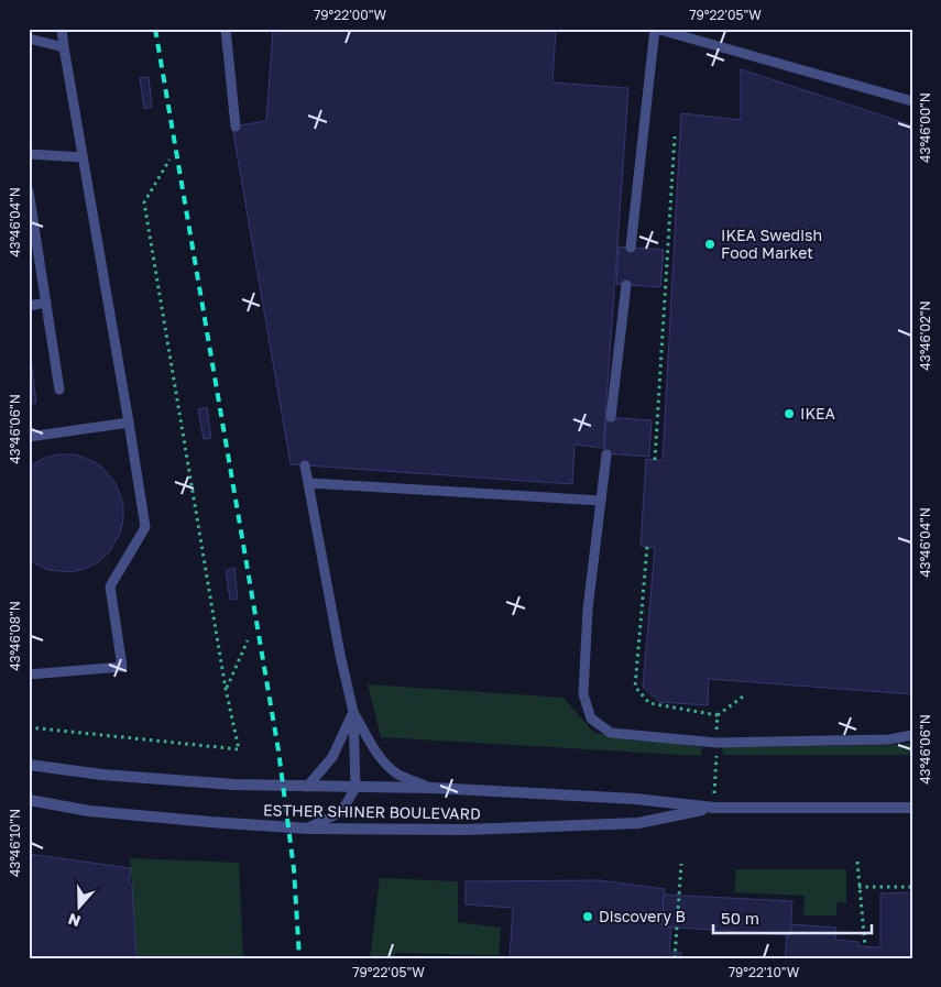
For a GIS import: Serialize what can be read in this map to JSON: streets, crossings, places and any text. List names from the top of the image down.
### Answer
{
  "streets": {
    "street": ["ESTHER SHINER BOULEVARD"]
  },
  "places": ["IKEA Swedish Food Market", "IKEA", "Discovery B"],
  "scale_bar": "50 m",
  "north": "bottom",
  "coordinates": [
    "79°22'00\"W",
    "79°22'05\"W",
    "43°46'00\"N",
    "43°46'04\"N",
    "43°46'02\"N",
    "43°46'06\"N",
    "43°46'08\"N",
    "43°46'10\"N",
    "79°22'10\"W"
  ]
}
